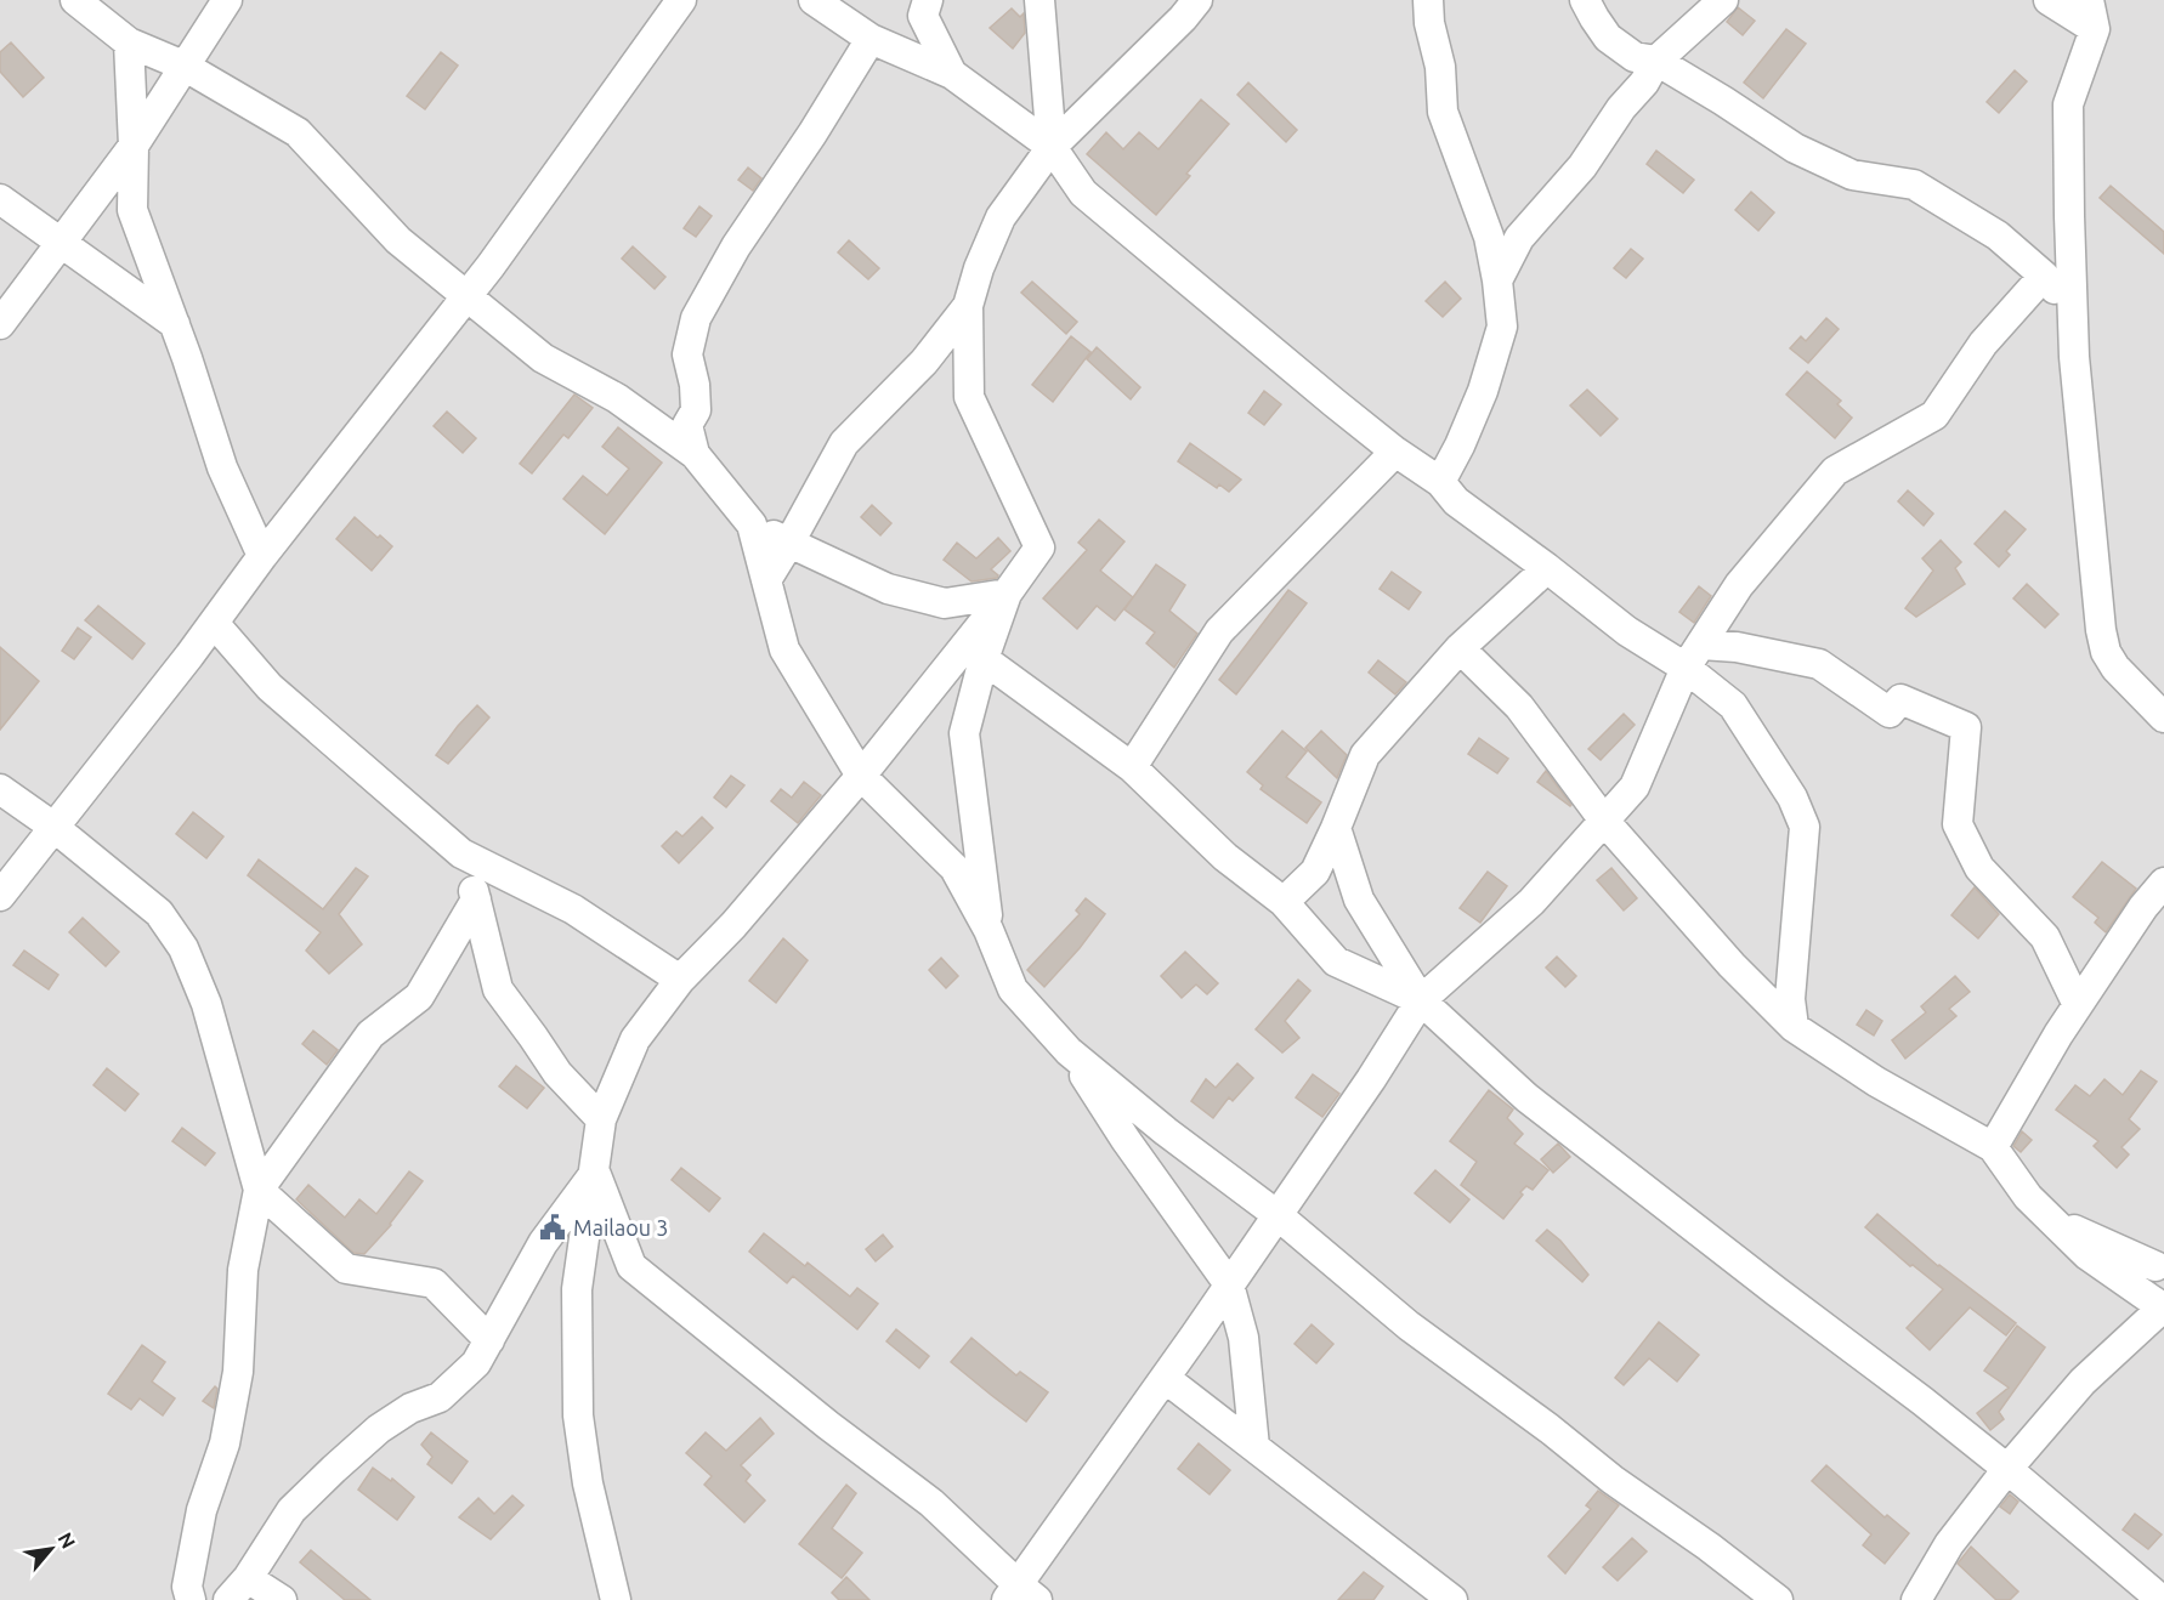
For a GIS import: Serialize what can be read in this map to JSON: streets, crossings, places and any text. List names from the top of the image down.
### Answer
{
  "places": {
    "public building": ["Mailaou 3"]
  },
  "north": "top right"
}
